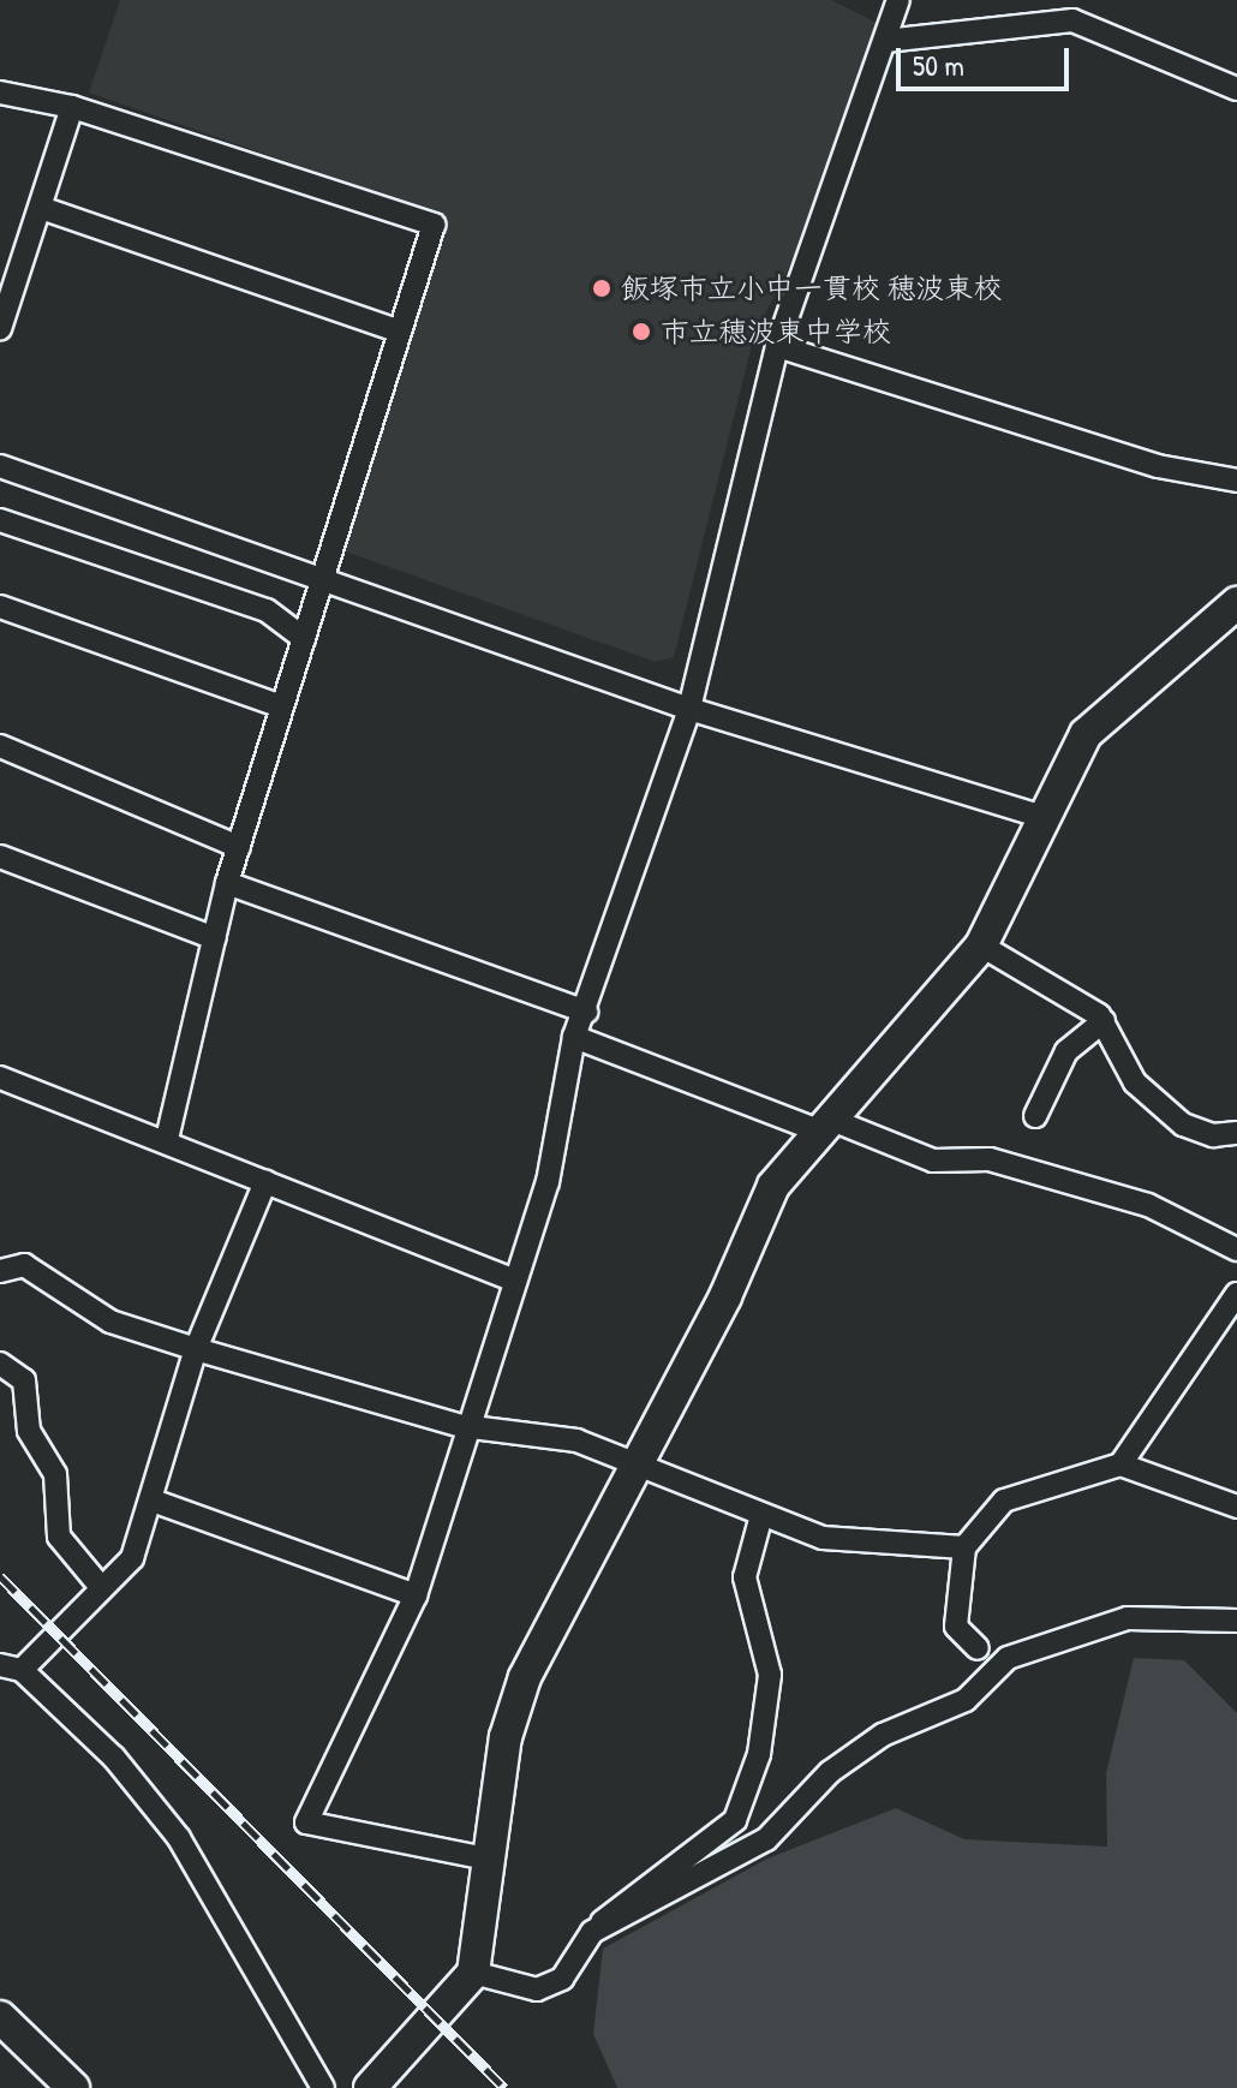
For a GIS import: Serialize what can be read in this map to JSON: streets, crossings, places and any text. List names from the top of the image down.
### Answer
{
  "places": ["飯塚市立小中一貫校 穂波東校", "市立穂波東中学校"],
  "scale_bar": "50 m"
}
